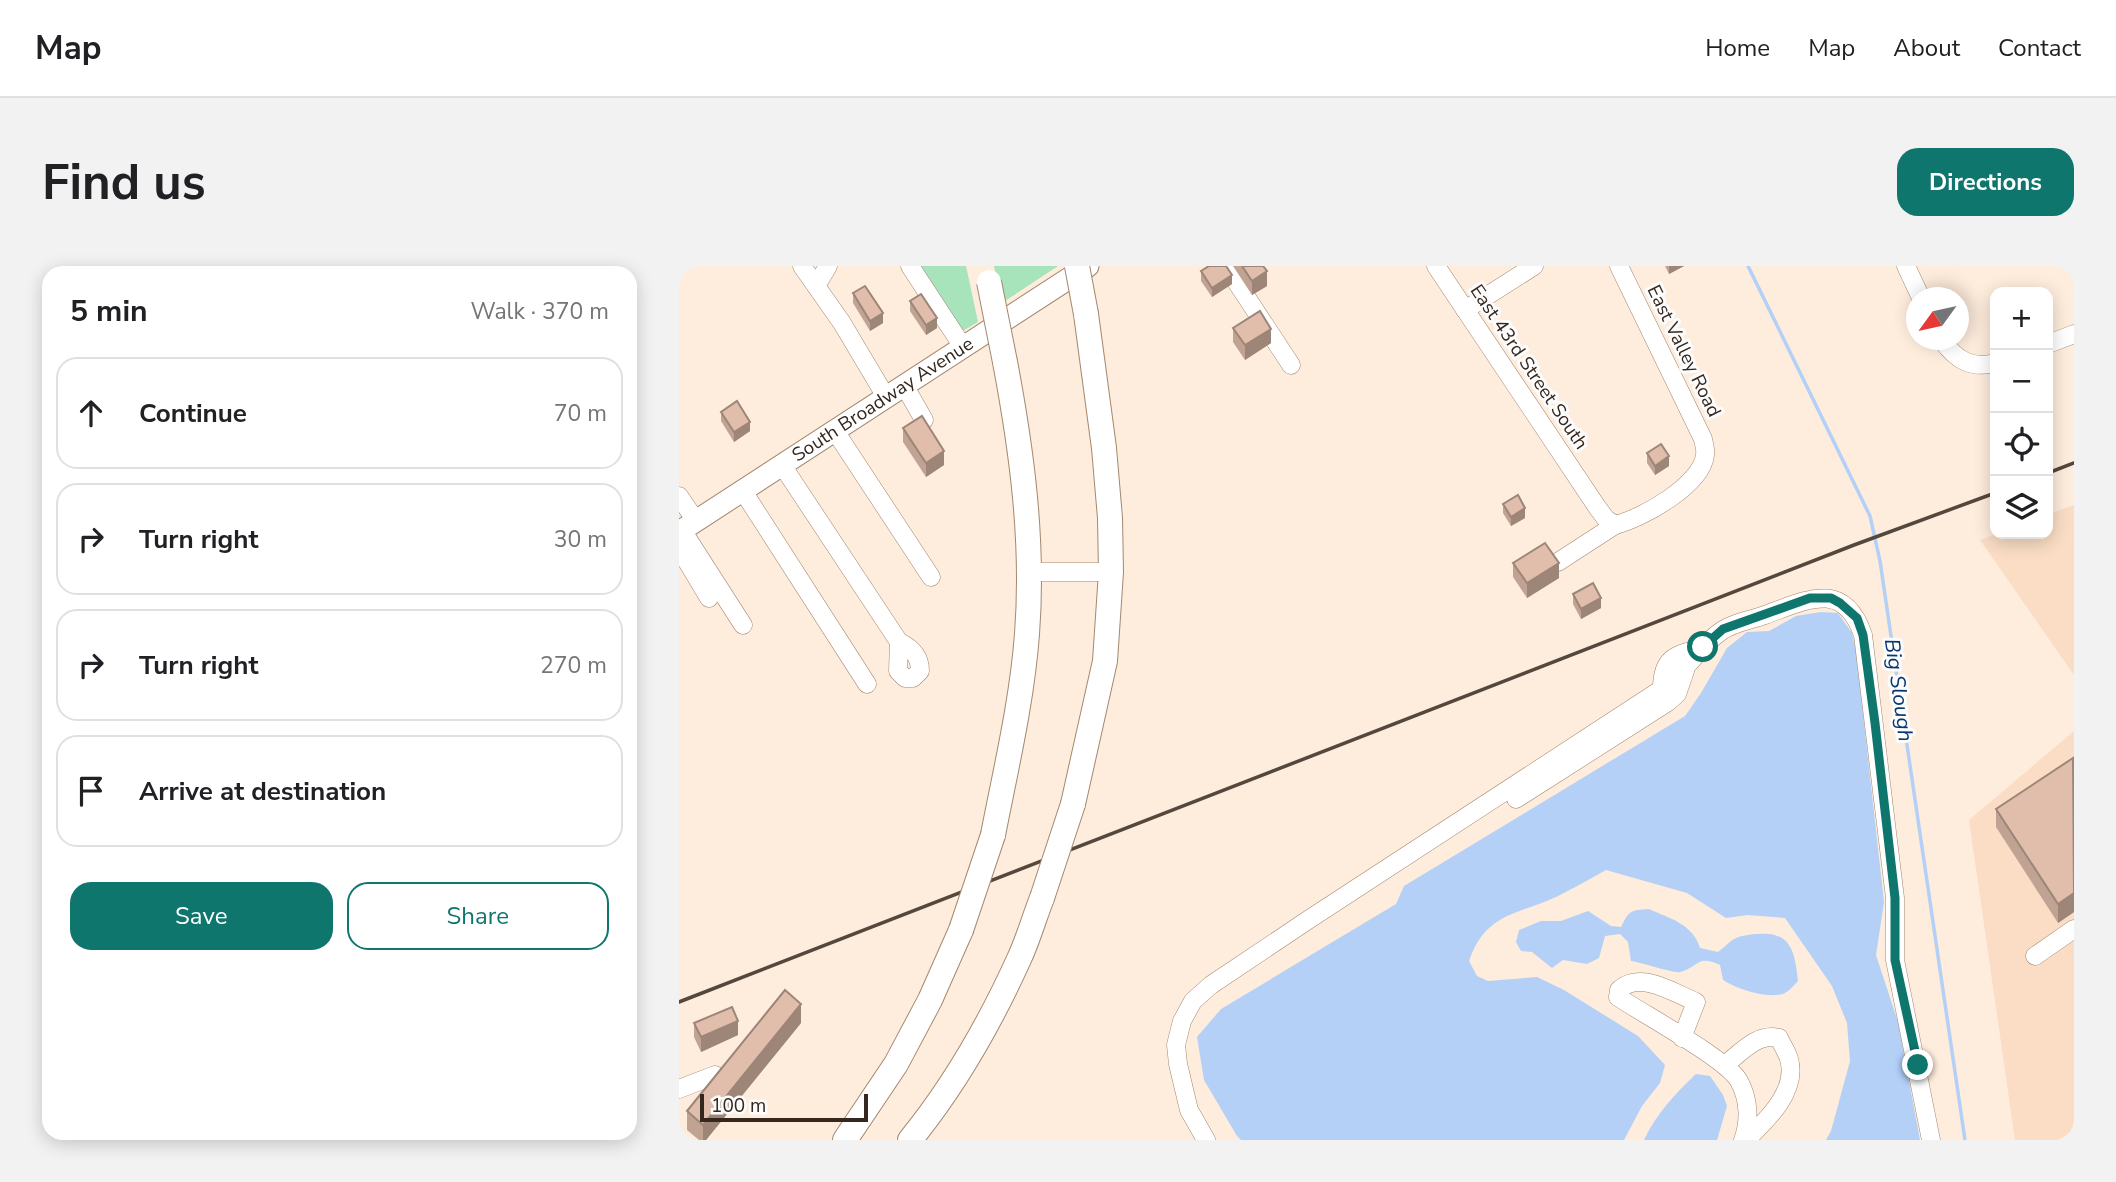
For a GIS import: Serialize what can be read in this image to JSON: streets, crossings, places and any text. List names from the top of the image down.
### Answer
{
  "streets": {
    "main road": ["South Broadway Avenue"],
    "street": ["East Valley Road", "East 43rd Street South"]
  },
  "crossings": [
    ["East Valley Road", "East 43rd Street South"]
  ],
  "water": ["Big Slough"],
  "scale_bar": "100 m",
  "north": "bottom left",
  "page": {
    "header": "Map",
    "nav": [
      "Home",
      "Map",
      "About",
      "Contact"
    ],
    "buttons": [
      "Directions",
      ["Save", "Share"]
    ],
    "title": "Find us",
    "heading": ["5 min", "Walk · 370 m"],
    "map_buttons": ["+", "−"],
    "list": [
      ["Continue", "70 m"],
      ["Turn right", "30 m"],
      ["Turn right", "270 m"],
      "Arrive at destination"
    ],
    "scale": "100 m"
  }
}
